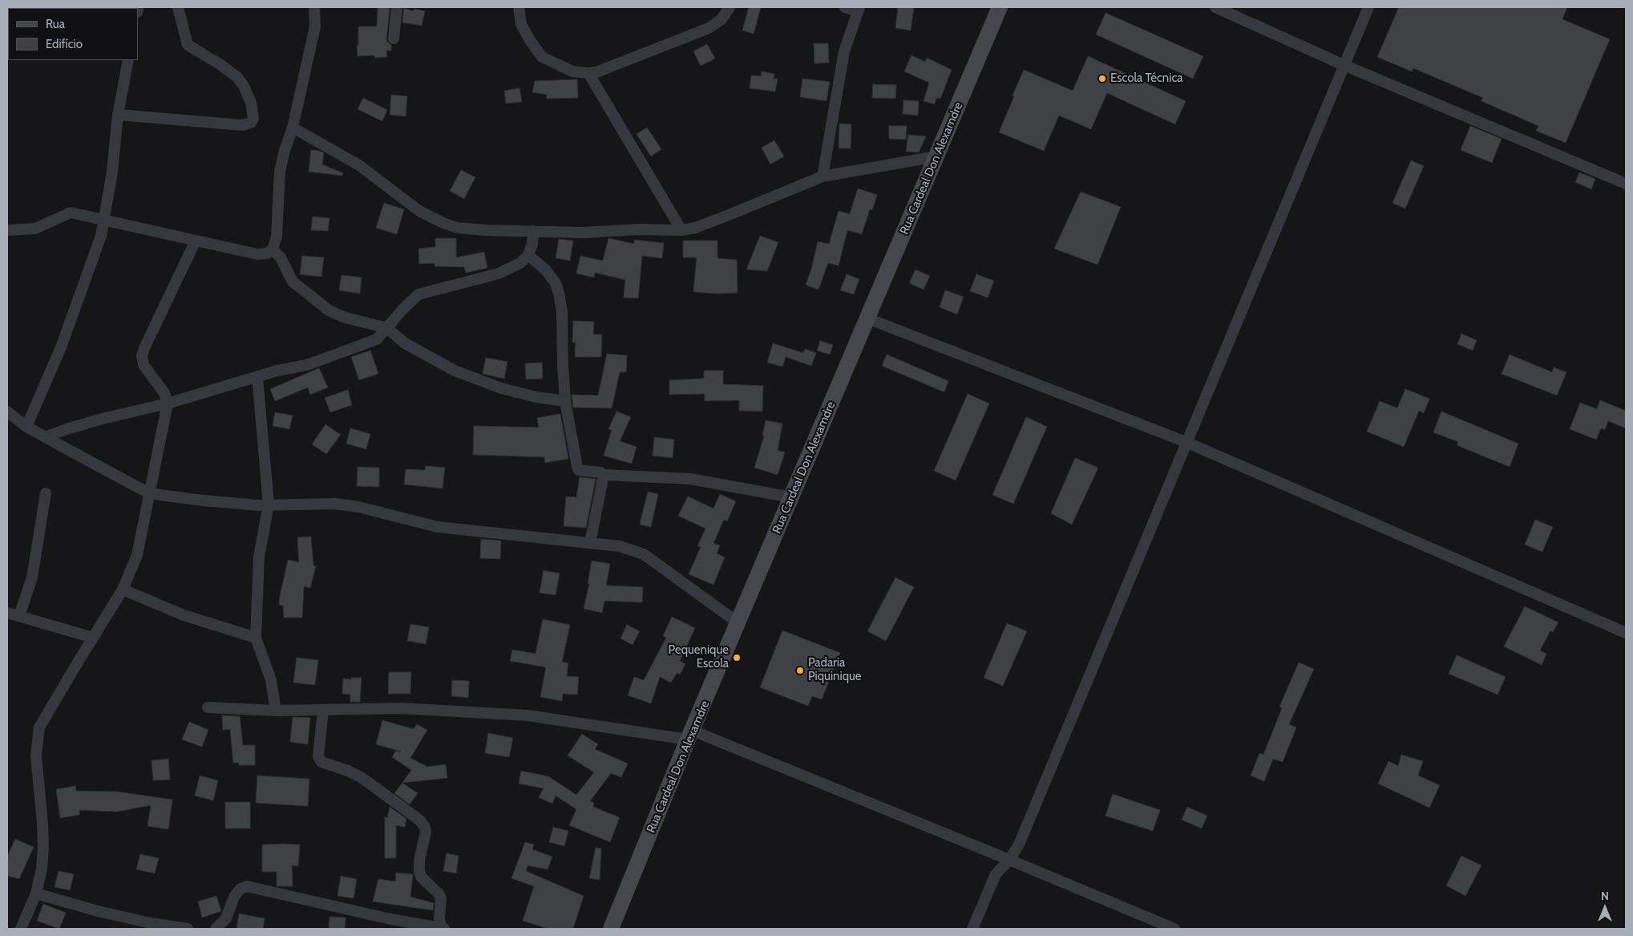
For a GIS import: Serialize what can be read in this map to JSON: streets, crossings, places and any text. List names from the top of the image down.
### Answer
{
  "streets": {
    "main road": ["Rua Cardeal Don Alexamdre"]
  },
  "places": ["Escola Técnica", "Pequenique Escola", "Padaria Piquinique"],
  "legend": ["Rua", "Edifício"],
  "north": "top"
}
